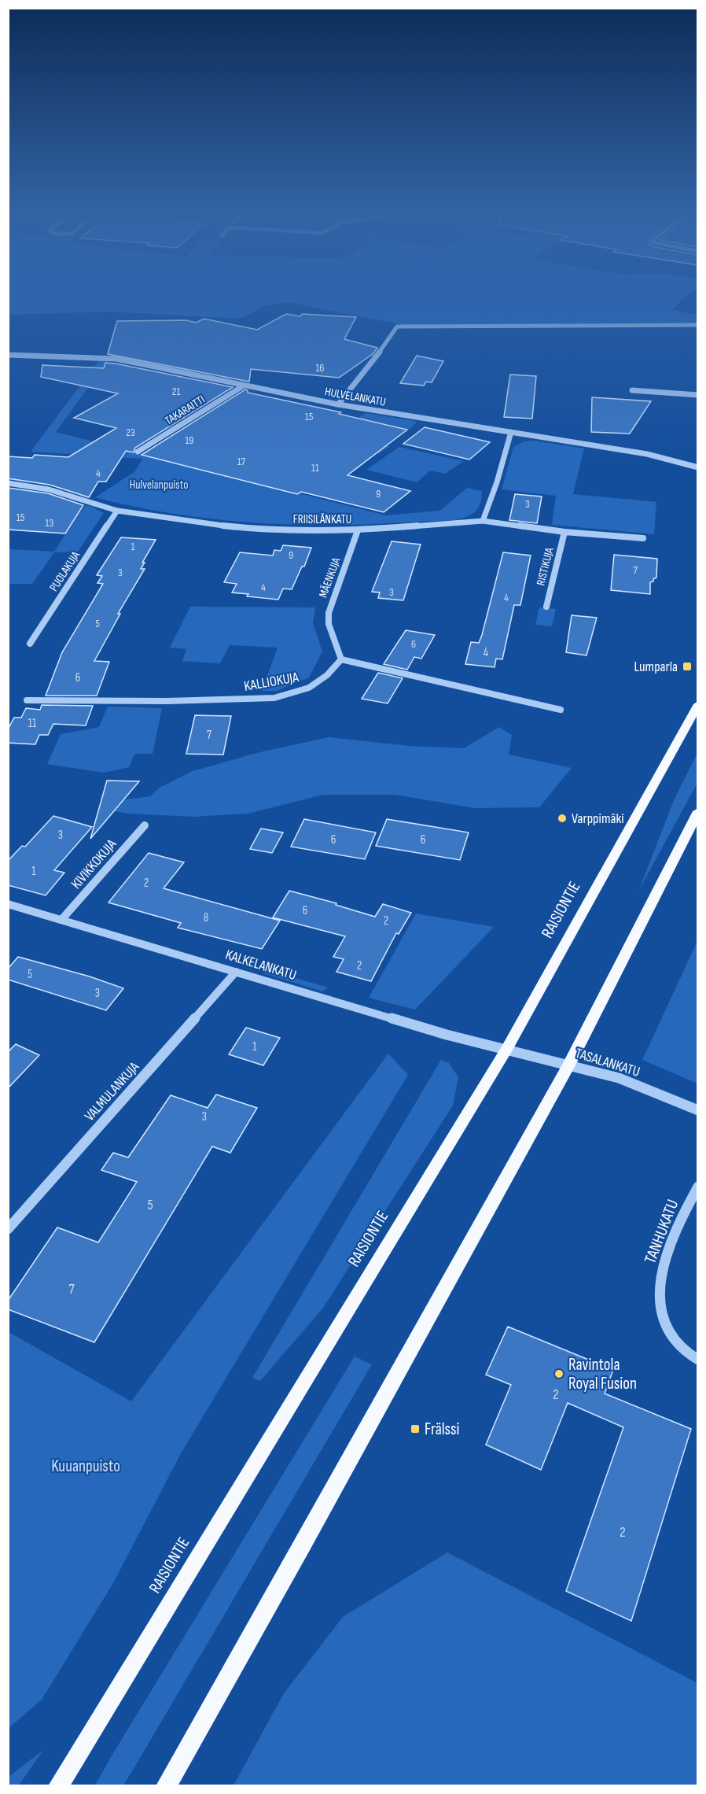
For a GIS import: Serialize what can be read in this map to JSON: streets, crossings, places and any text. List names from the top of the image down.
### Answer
{
  "streets": {
    "main road": ["RAISIONTIE"],
    "street": [
      "HULVELANKATU",
      "TAKARAITTI",
      "FRIISILÄNKATU",
      "RISTIKUJA",
      "PUOLAKUJA",
      "MÄENKUJA",
      "KALLIOKUJA",
      "KIVIKKOKUJA",
      "KALKELANKATU",
      "TASALANKATU",
      "VALMULANKUJA",
      "TANHUKATU"
    ]
  },
  "crossings": [
    ["HULVELANKATU", "TAKARAITTI"],
    ["FRIISILÄNKATU", "RISTIKUJA"],
    ["FRIISILÄNKATU", "PUOLAKUJA"],
    ["FRIISILÄNKATU", "MÄENKUJA"],
    ["MÄENKUJA", "KALLIOKUJA"],
    ["KIVIKKOKUJA", "KALKELANKATU"],
    ["RAISIONTIE", "KALKELANKATU"],
    ["RAISIONTIE", "TASALANKATU"],
    ["KALKELANKATU", "TASALANKATU"],
    ["KALKELANKATU", "VALMULANKUJA"]
  ],
  "parks": ["Hulvelanpuisto", "Kuuanpuisto"],
  "places": {
    "transit": ["Lumparla", "Frälssi"],
    "other": ["Varppimäki", "Ravintola Royal Fusion"]
  },
  "house_numbers": [
    "16",
    "21",
    "15",
    "23",
    "19",
    "17",
    "11",
    "4",
    "9",
    "3",
    "15",
    "13",
    "1",
    "9",
    "7",
    "3",
    "4",
    "3",
    "4",
    "5",
    "6",
    "4",
    "6",
    "11",
    "7",
    "3",
    "6",
    "6",
    "1",
    "2",
    "6",
    "8",
    "2",
    "2",
    "5",
    "3",
    "1",
    "3",
    "5",
    "7",
    "2",
    "2"
  ]
}
